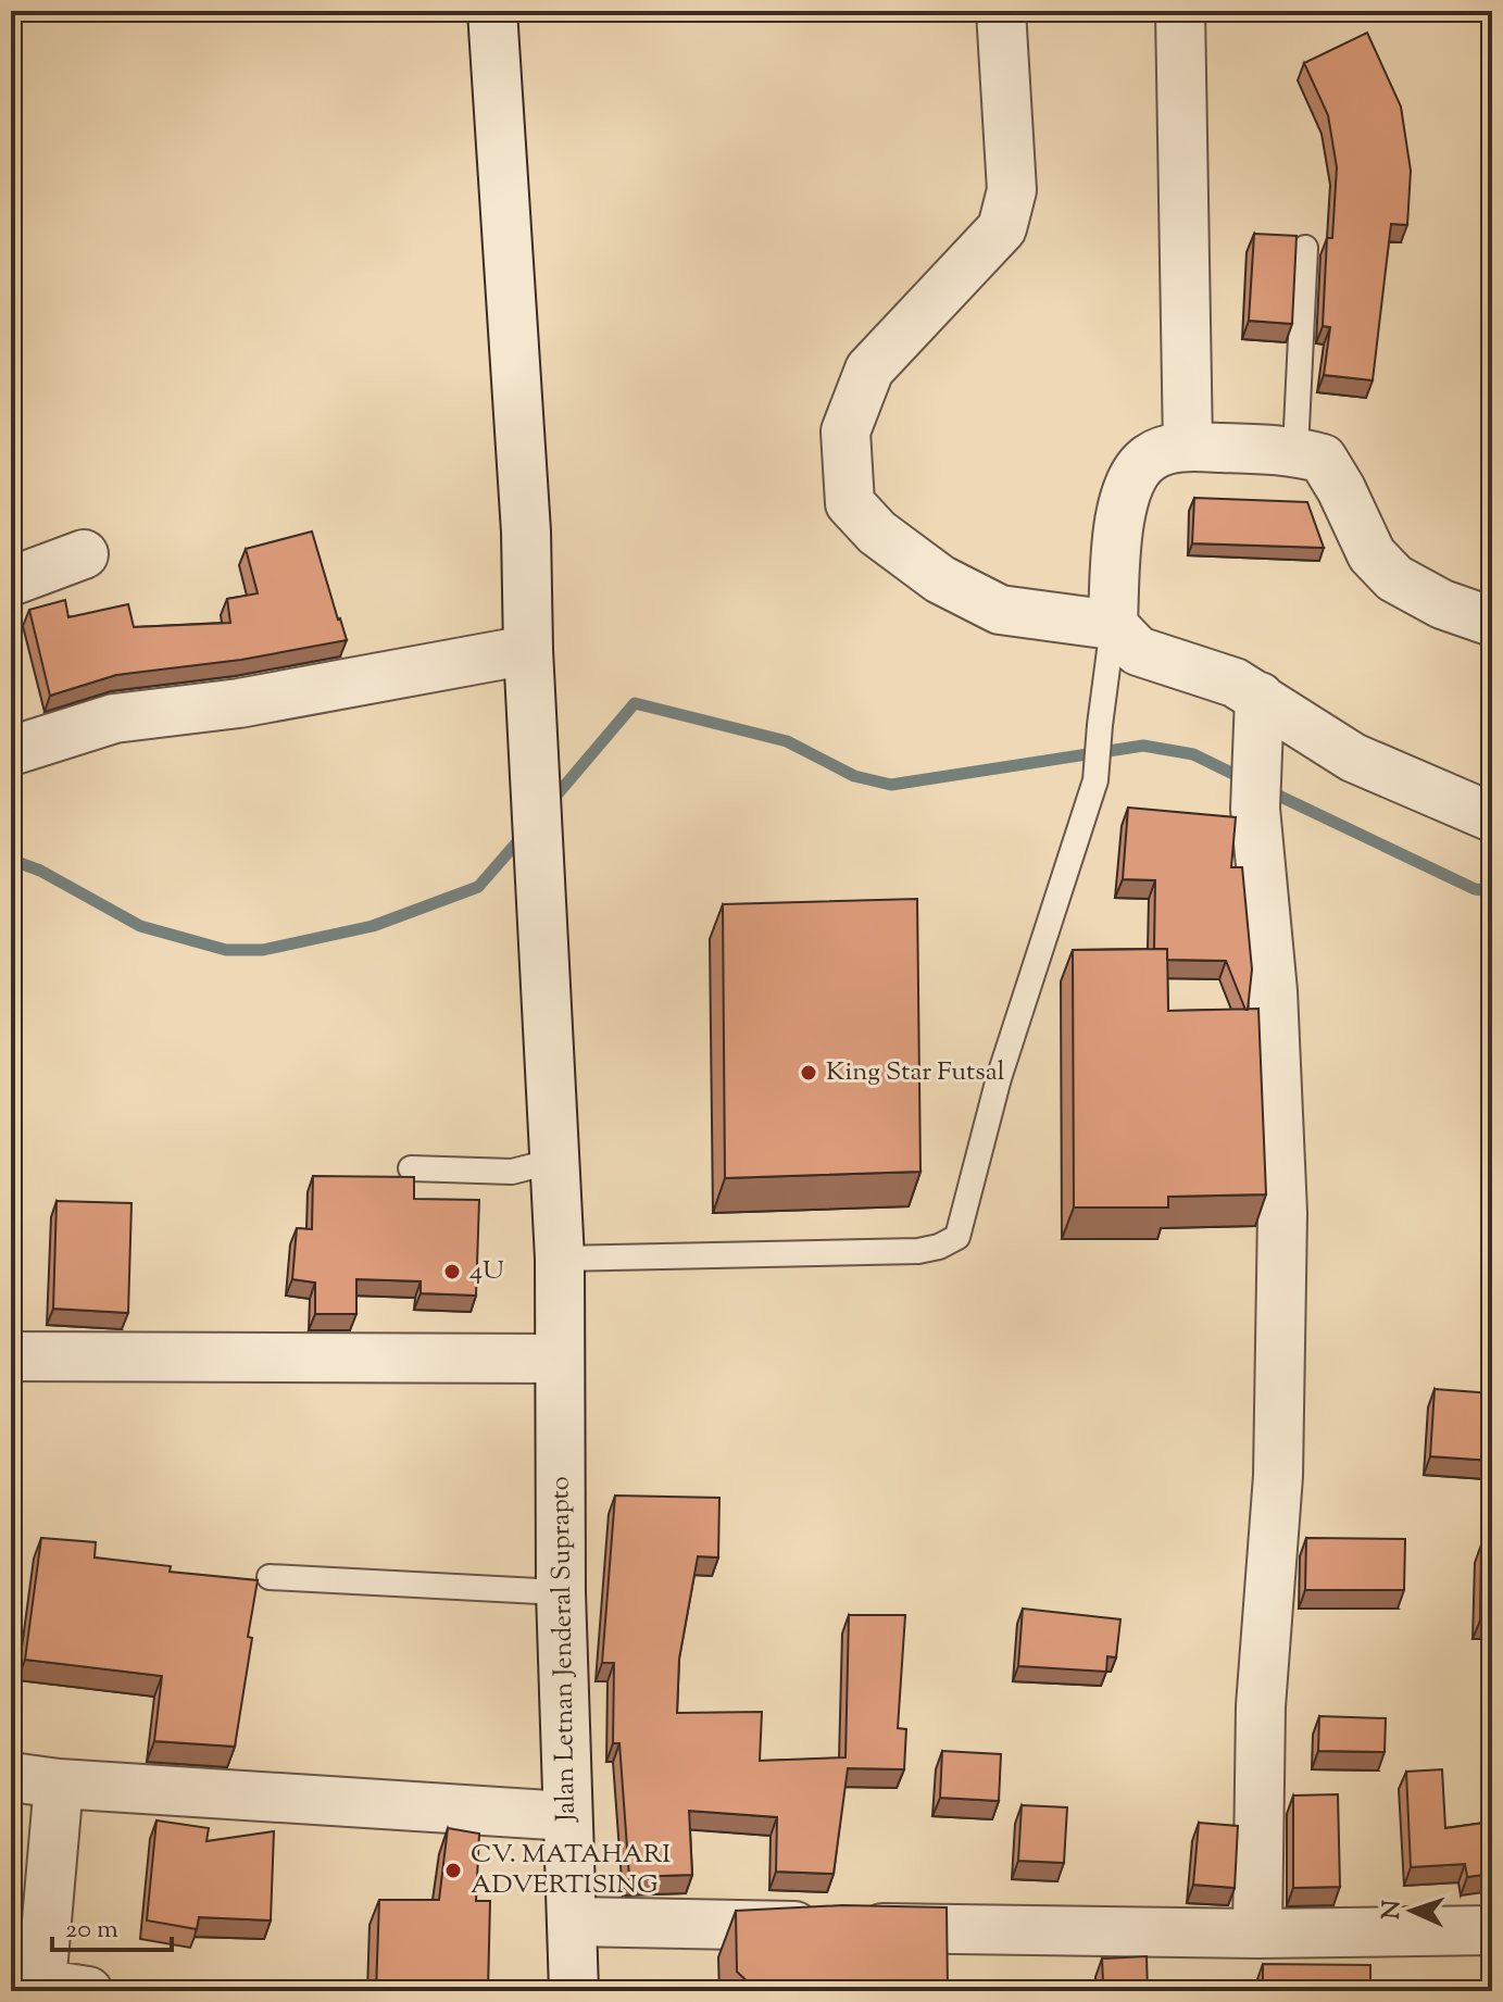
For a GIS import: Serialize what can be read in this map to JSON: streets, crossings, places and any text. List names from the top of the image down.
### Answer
{
  "streets": {
    "street": ["Jalan Letnan Jenderal Suprapto"]
  },
  "places": ["King Star Futsal", "4U", "CV. MATAHARI ADVERTISING"],
  "scale_bar": "20 m",
  "north": "left"
}
